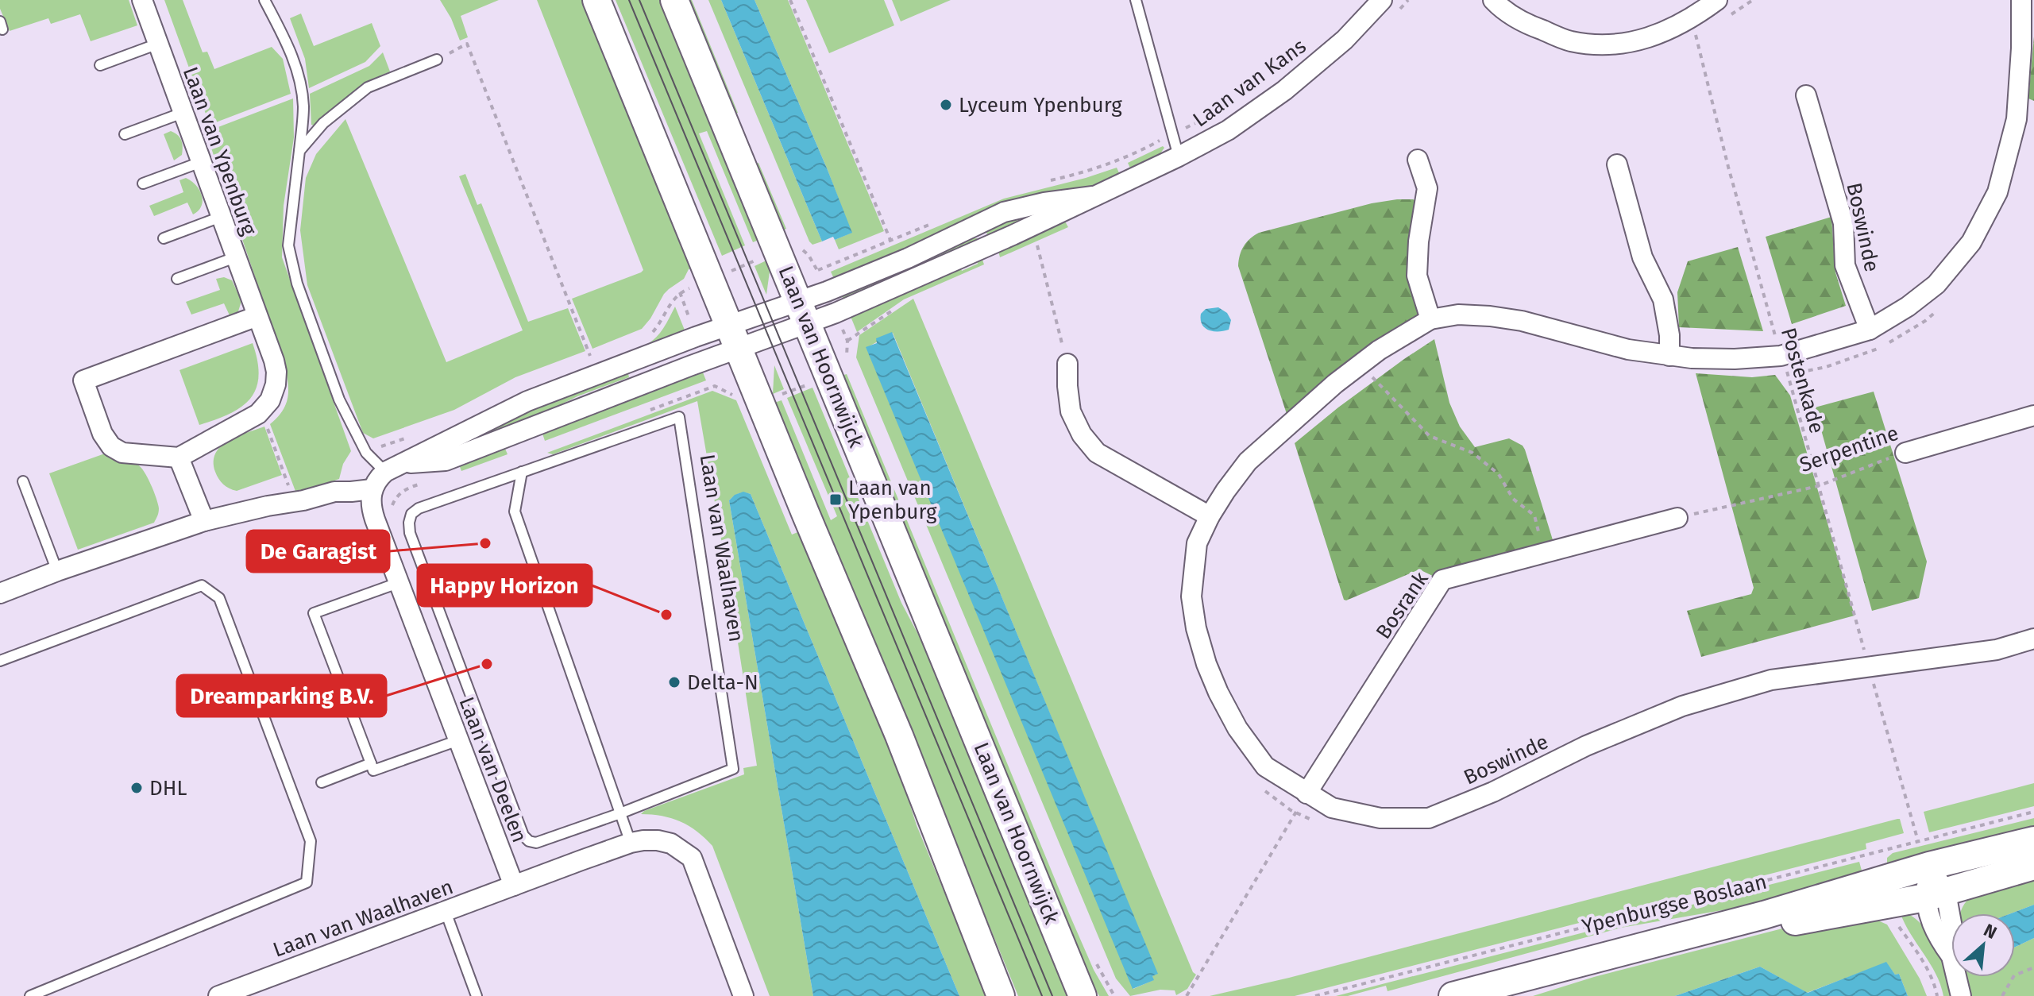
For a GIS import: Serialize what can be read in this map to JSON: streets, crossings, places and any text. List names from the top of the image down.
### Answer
{
  "streets": {
    "main road": ["Laan van Hoornwijck", "Ypenburgse Boslaan"],
    "street": [
      "Laan van Kans",
      "Laan van Ypenburg",
      "Boswinde",
      "Serpentine",
      "Laan van Waalhaven",
      "Bosrank",
      "Laan van Deelen"
    ],
    "path": ["Postenkade"]
  },
  "crossings": [
    ["Laan van Kans", "Laan van Hoornwijck"],
    ["Boswinde", "Postenkade"],
    ["Boswinde", "Bosrank"],
    ["Postenkade", "Serpentine"],
    ["Postenkade", "Ypenburgse Boslaan"],
    ["Serpentine", "Bosrank"],
    ["Laan van Waalhaven", "Laan van Deelen"]
  ],
  "places": {
    "other": [
      "Lyceum Ypenburg",
      "De Garagist",
      "Happy Horizon",
      "Dreamparking B.V.",
      "Delta-N",
      "DHL"
    ],
    "transit": ["Laan van Ypenburg"]
  },
  "north": "top right"
}
